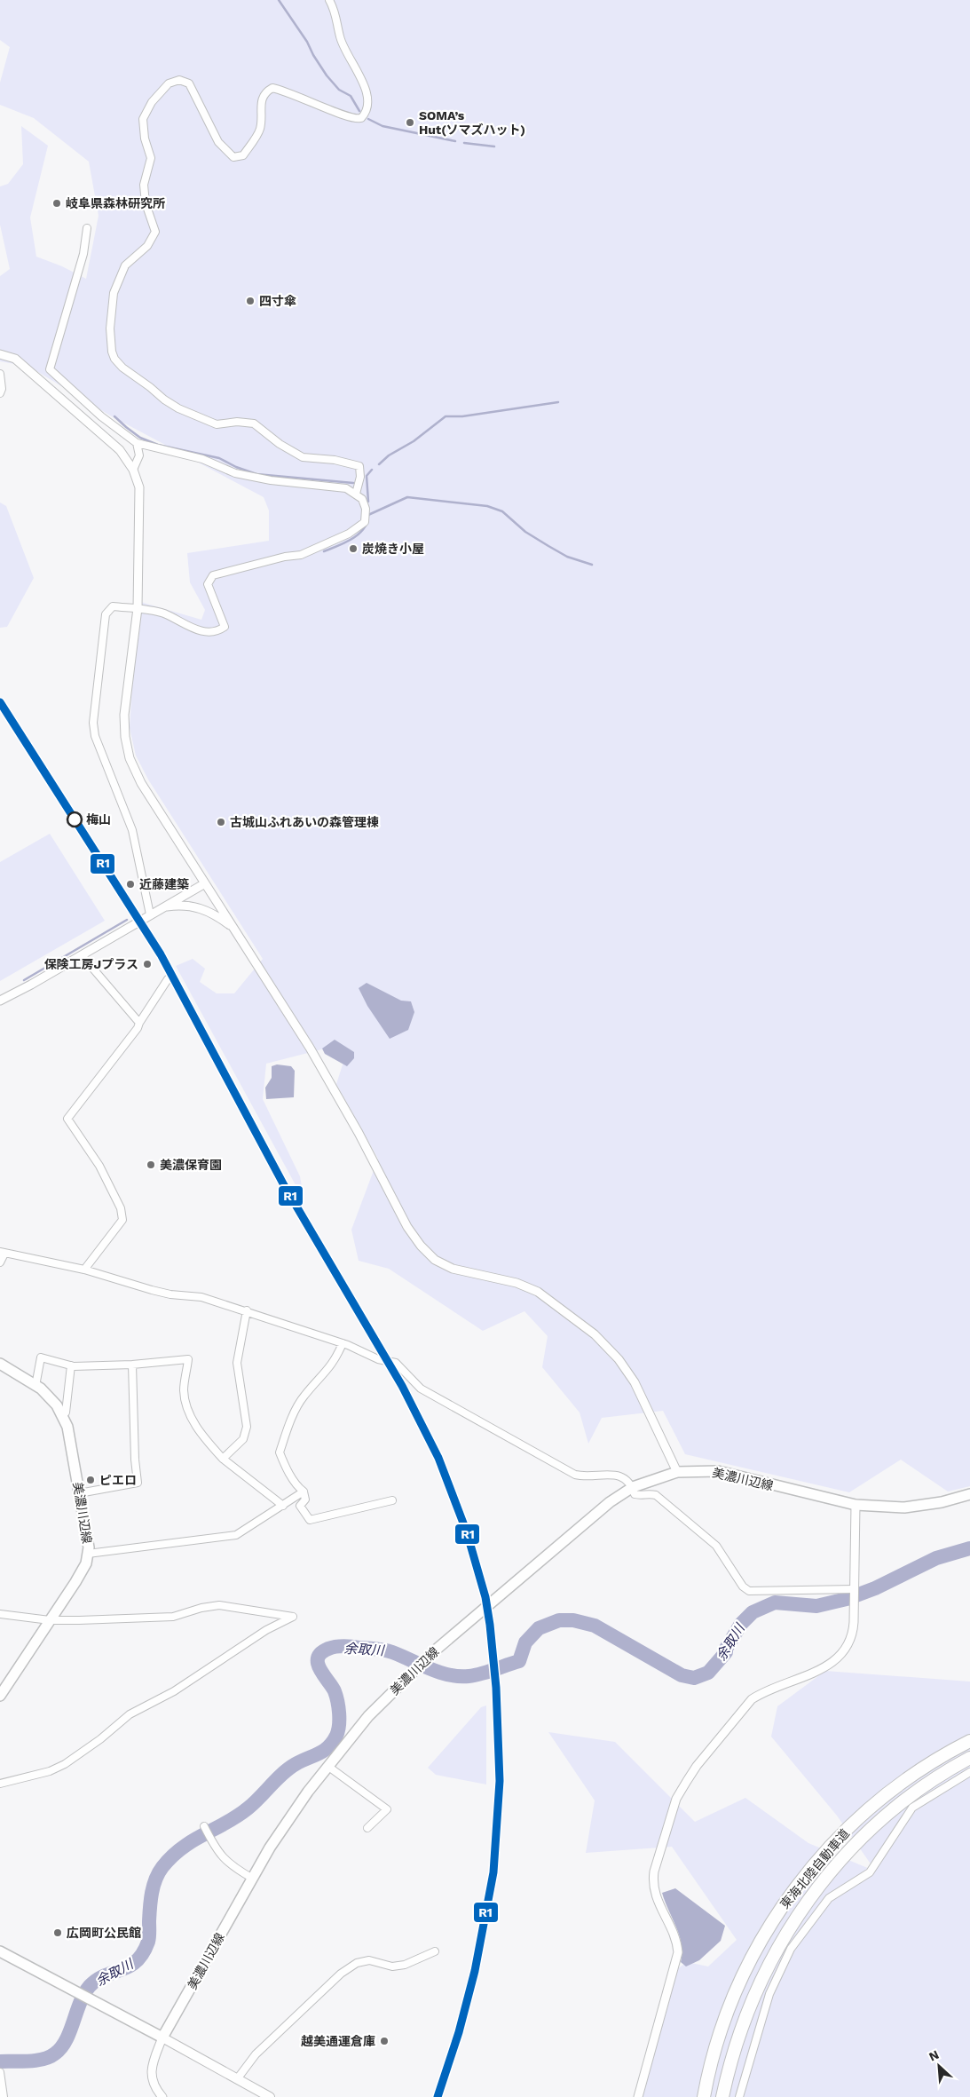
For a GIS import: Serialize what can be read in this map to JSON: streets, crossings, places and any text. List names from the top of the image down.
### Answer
{
  "streets": {
    "highway": ["東海北陸自動車道"],
    "main road": ["美濃川辺線"]
  },
  "water": ["余取川"],
  "places": [
    "SOMA’s Hut(ソマズハット)",
    "岐阜県森林研究所",
    "四寸傘",
    "炭焼き小屋",
    "梅山",
    "古城山ふれあいの森管理棟",
    "近藤建築",
    "保険工房Jプラス",
    "美濃保育園",
    "ピエロ",
    "広岡町公民館",
    "越美通運倉庫"
  ],
  "lines": ["transit line R1"],
  "north": "top left"
}
